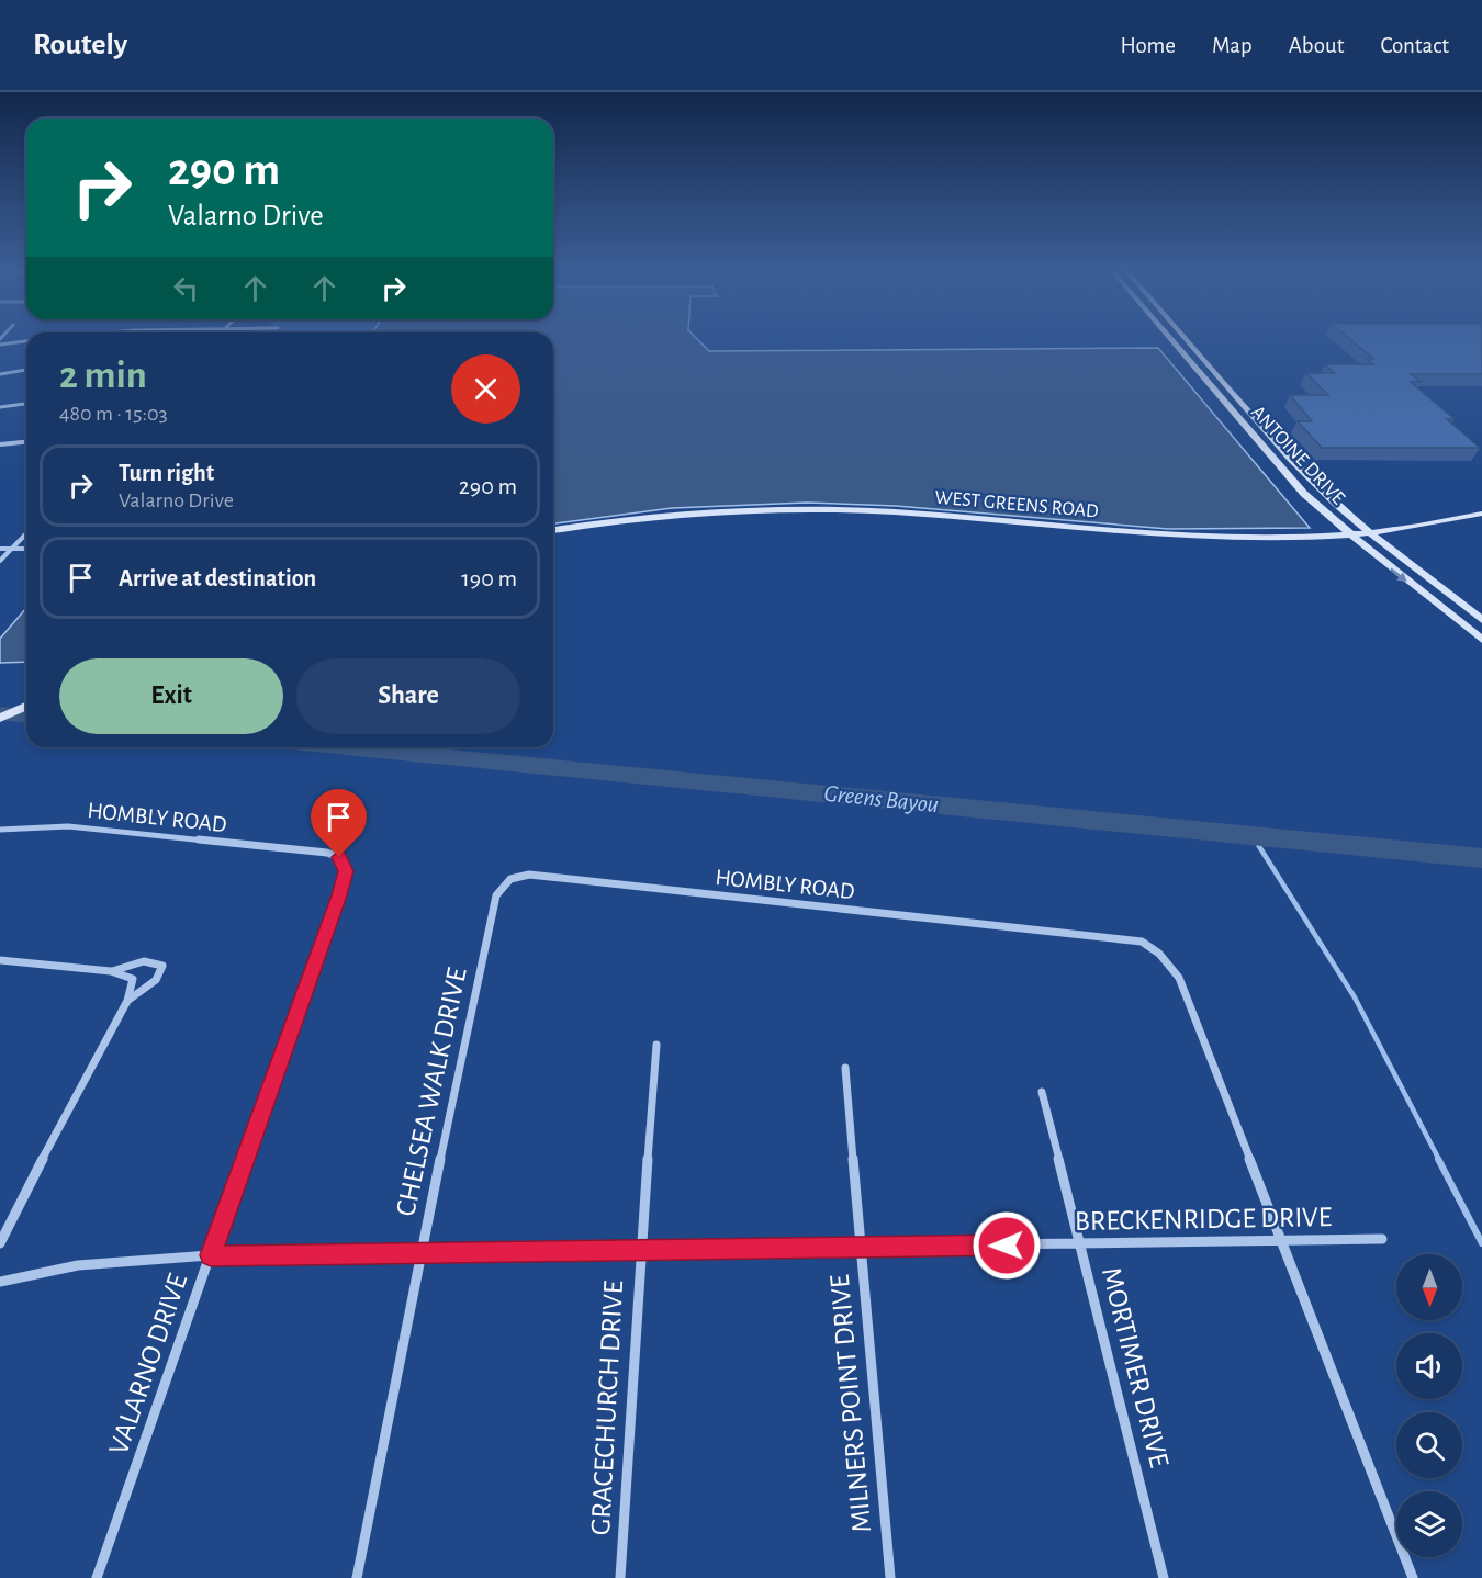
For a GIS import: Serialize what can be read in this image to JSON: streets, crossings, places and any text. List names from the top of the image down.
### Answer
{
  "streets": {
    "main road": ["ANTOINE DRIVE", "WEST GREENS ROAD"],
    "street": [
      "HOMBLY ROAD",
      "CHELSEA WALK DRIVE",
      "BRECKENRIDGE DRIVE",
      "VALARNO DRIVE",
      "MORTIMER DRIVE",
      "MILNERS POINT DRIVE",
      "GRACECHURCH DRIVE"
    ]
  },
  "crossings": [
    ["ANTOINE DRIVE", "WEST GREENS ROAD"],
    ["HOMBLY ROAD", "CHELSEA WALK DRIVE"],
    ["HOMBLY ROAD", "BRECKENRIDGE DRIVE"],
    ["HOMBLY ROAD", "VALARNO DRIVE"],
    ["CHELSEA WALK DRIVE", "BRECKENRIDGE DRIVE"],
    ["BRECKENRIDGE DRIVE", "VALARNO DRIVE"],
    ["BRECKENRIDGE DRIVE", "MORTIMER DRIVE"],
    ["BRECKENRIDGE DRIVE", "MILNERS POINT DRIVE"],
    ["BRECKENRIDGE DRIVE", "GRACECHURCH DRIVE"]
  ],
  "water": ["Greens Bayou"],
  "north": "bottom",
  "page": {
    "header": "Routely",
    "nav": [
      "Home",
      "Map",
      "About",
      "Contact"
    ],
    "turn": ["290 m", "Valarno Drive"],
    "heading": ["2 min", "480 m · 15:03"],
    "list": [
      {
        "name": "Turn right",
        "note": "Valarno Drive",
        "value": "290 m"
      },
      {
        "name": "Arrive at destination",
        "value": "190 m"
      }
    ],
    "buttons": ["Exit", "Share"]
  }
}
